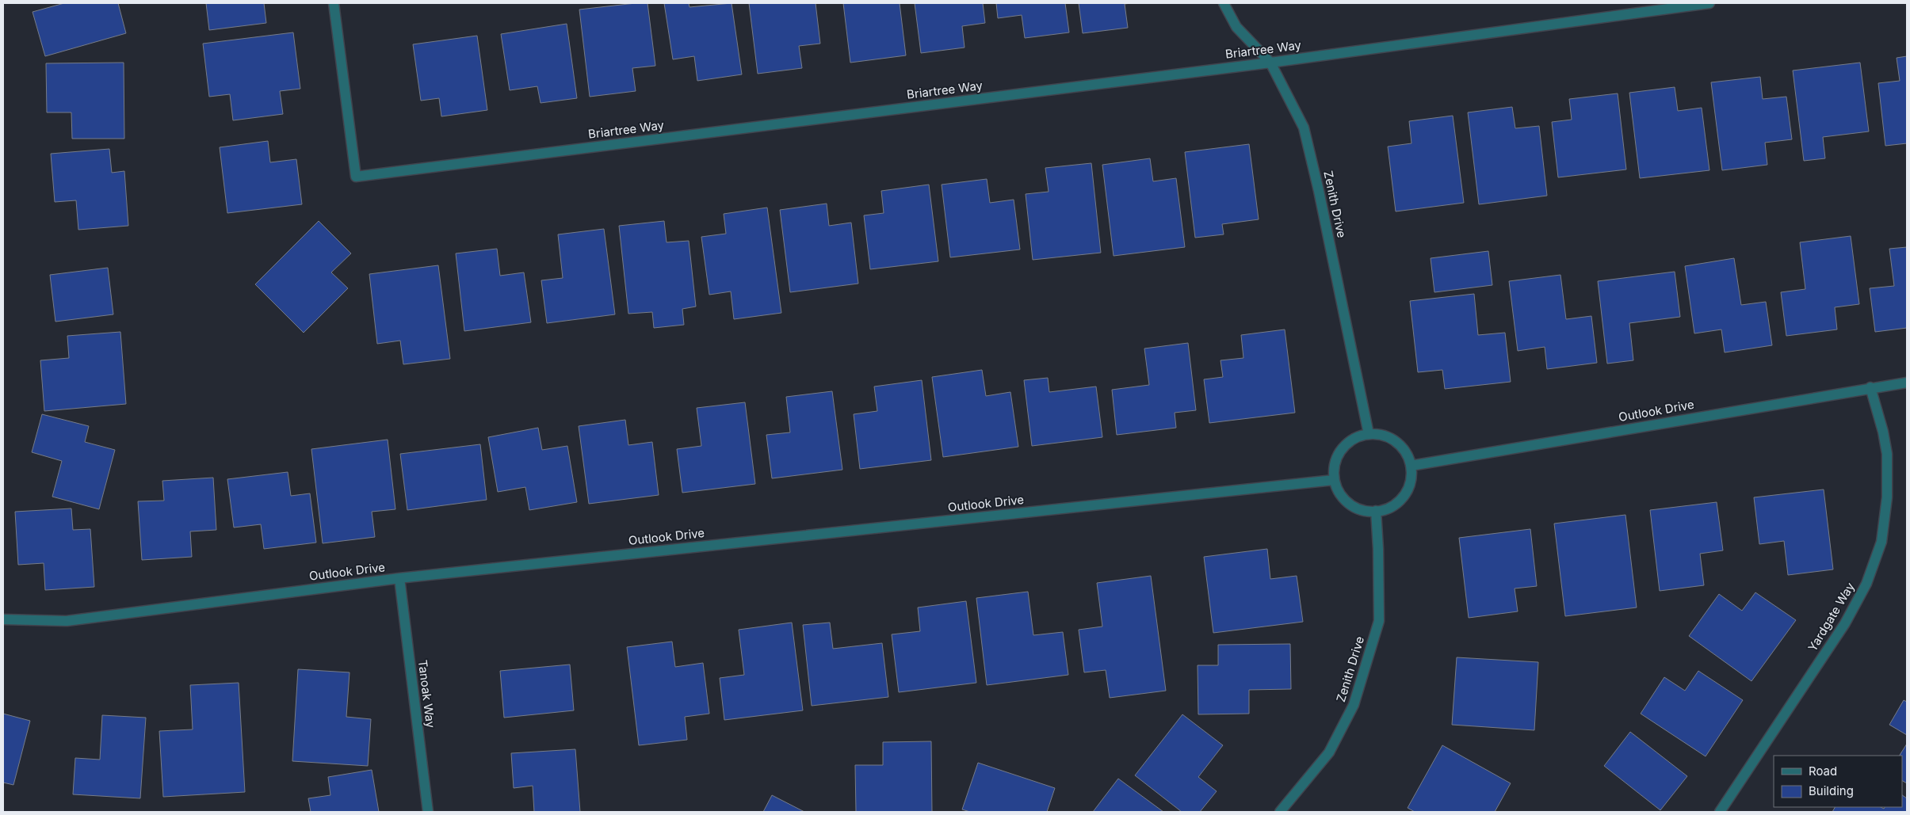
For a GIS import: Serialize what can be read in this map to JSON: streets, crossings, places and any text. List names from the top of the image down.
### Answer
{
  "streets": {
    "street": [
      "Briartree Way",
      "Zenith Drive",
      "Outlook Drive",
      "Yardgate Way",
      "Tanoak Way"
    ]
  },
  "crossings": [
    ["Briartree Way", "Zenith Drive"],
    ["Zenith Drive", "Outlook Drive"],
    ["Outlook Drive", "Yardgate Way"],
    ["Outlook Drive", "Tanoak Way"]
  ],
  "legend": ["Road", "Building"]
}
